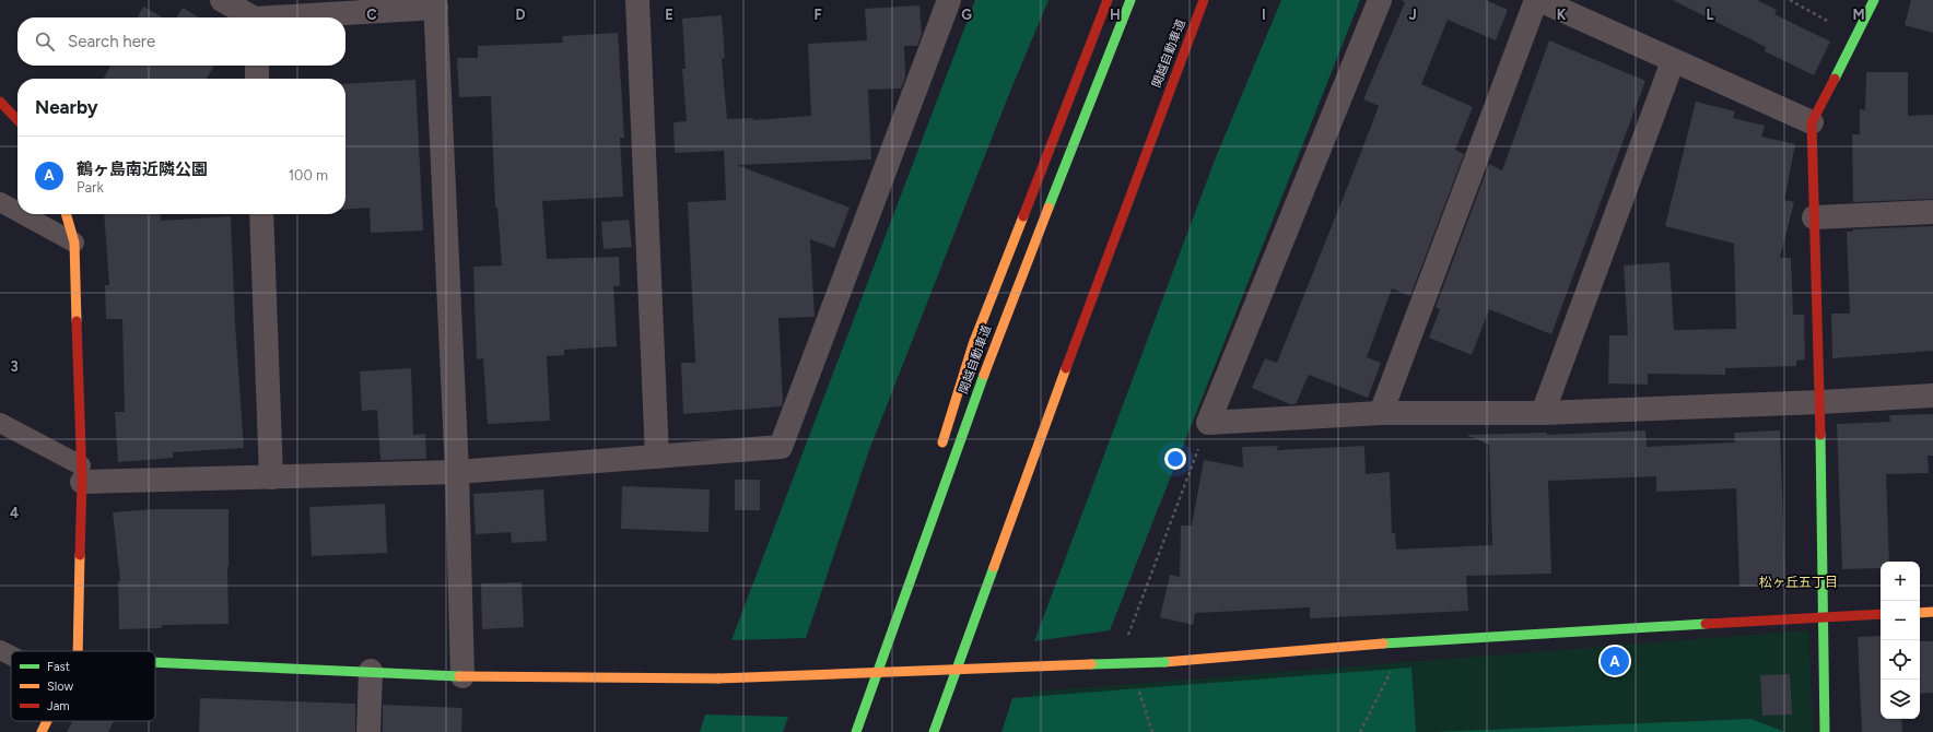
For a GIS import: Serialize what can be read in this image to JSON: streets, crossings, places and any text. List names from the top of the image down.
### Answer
{
  "streets": {
    "main road": ["関越自動車道"]
  },
  "districts": ["松ヶ丘五丁目"],
  "legend": ["Fast", "Slow", "Jam"],
  "page": {
    "search": "Search here",
    "heading": "Nearby",
    "list": [
      {
        "mark": "A",
        "name": "鶴ヶ島南近隣公園",
        "note": "Park",
        "value": "100 m"
      }
    ],
    "map_buttons": ["+", "−"],
    "pins": "A"
  },
  "grid": {
    "columns": [
      "C",
      "D",
      "E",
      "F",
      "G",
      "H",
      "I",
      "J",
      "K",
      "L",
      "M"
    ],
    "rows": ["3", "4"]
  }
}
